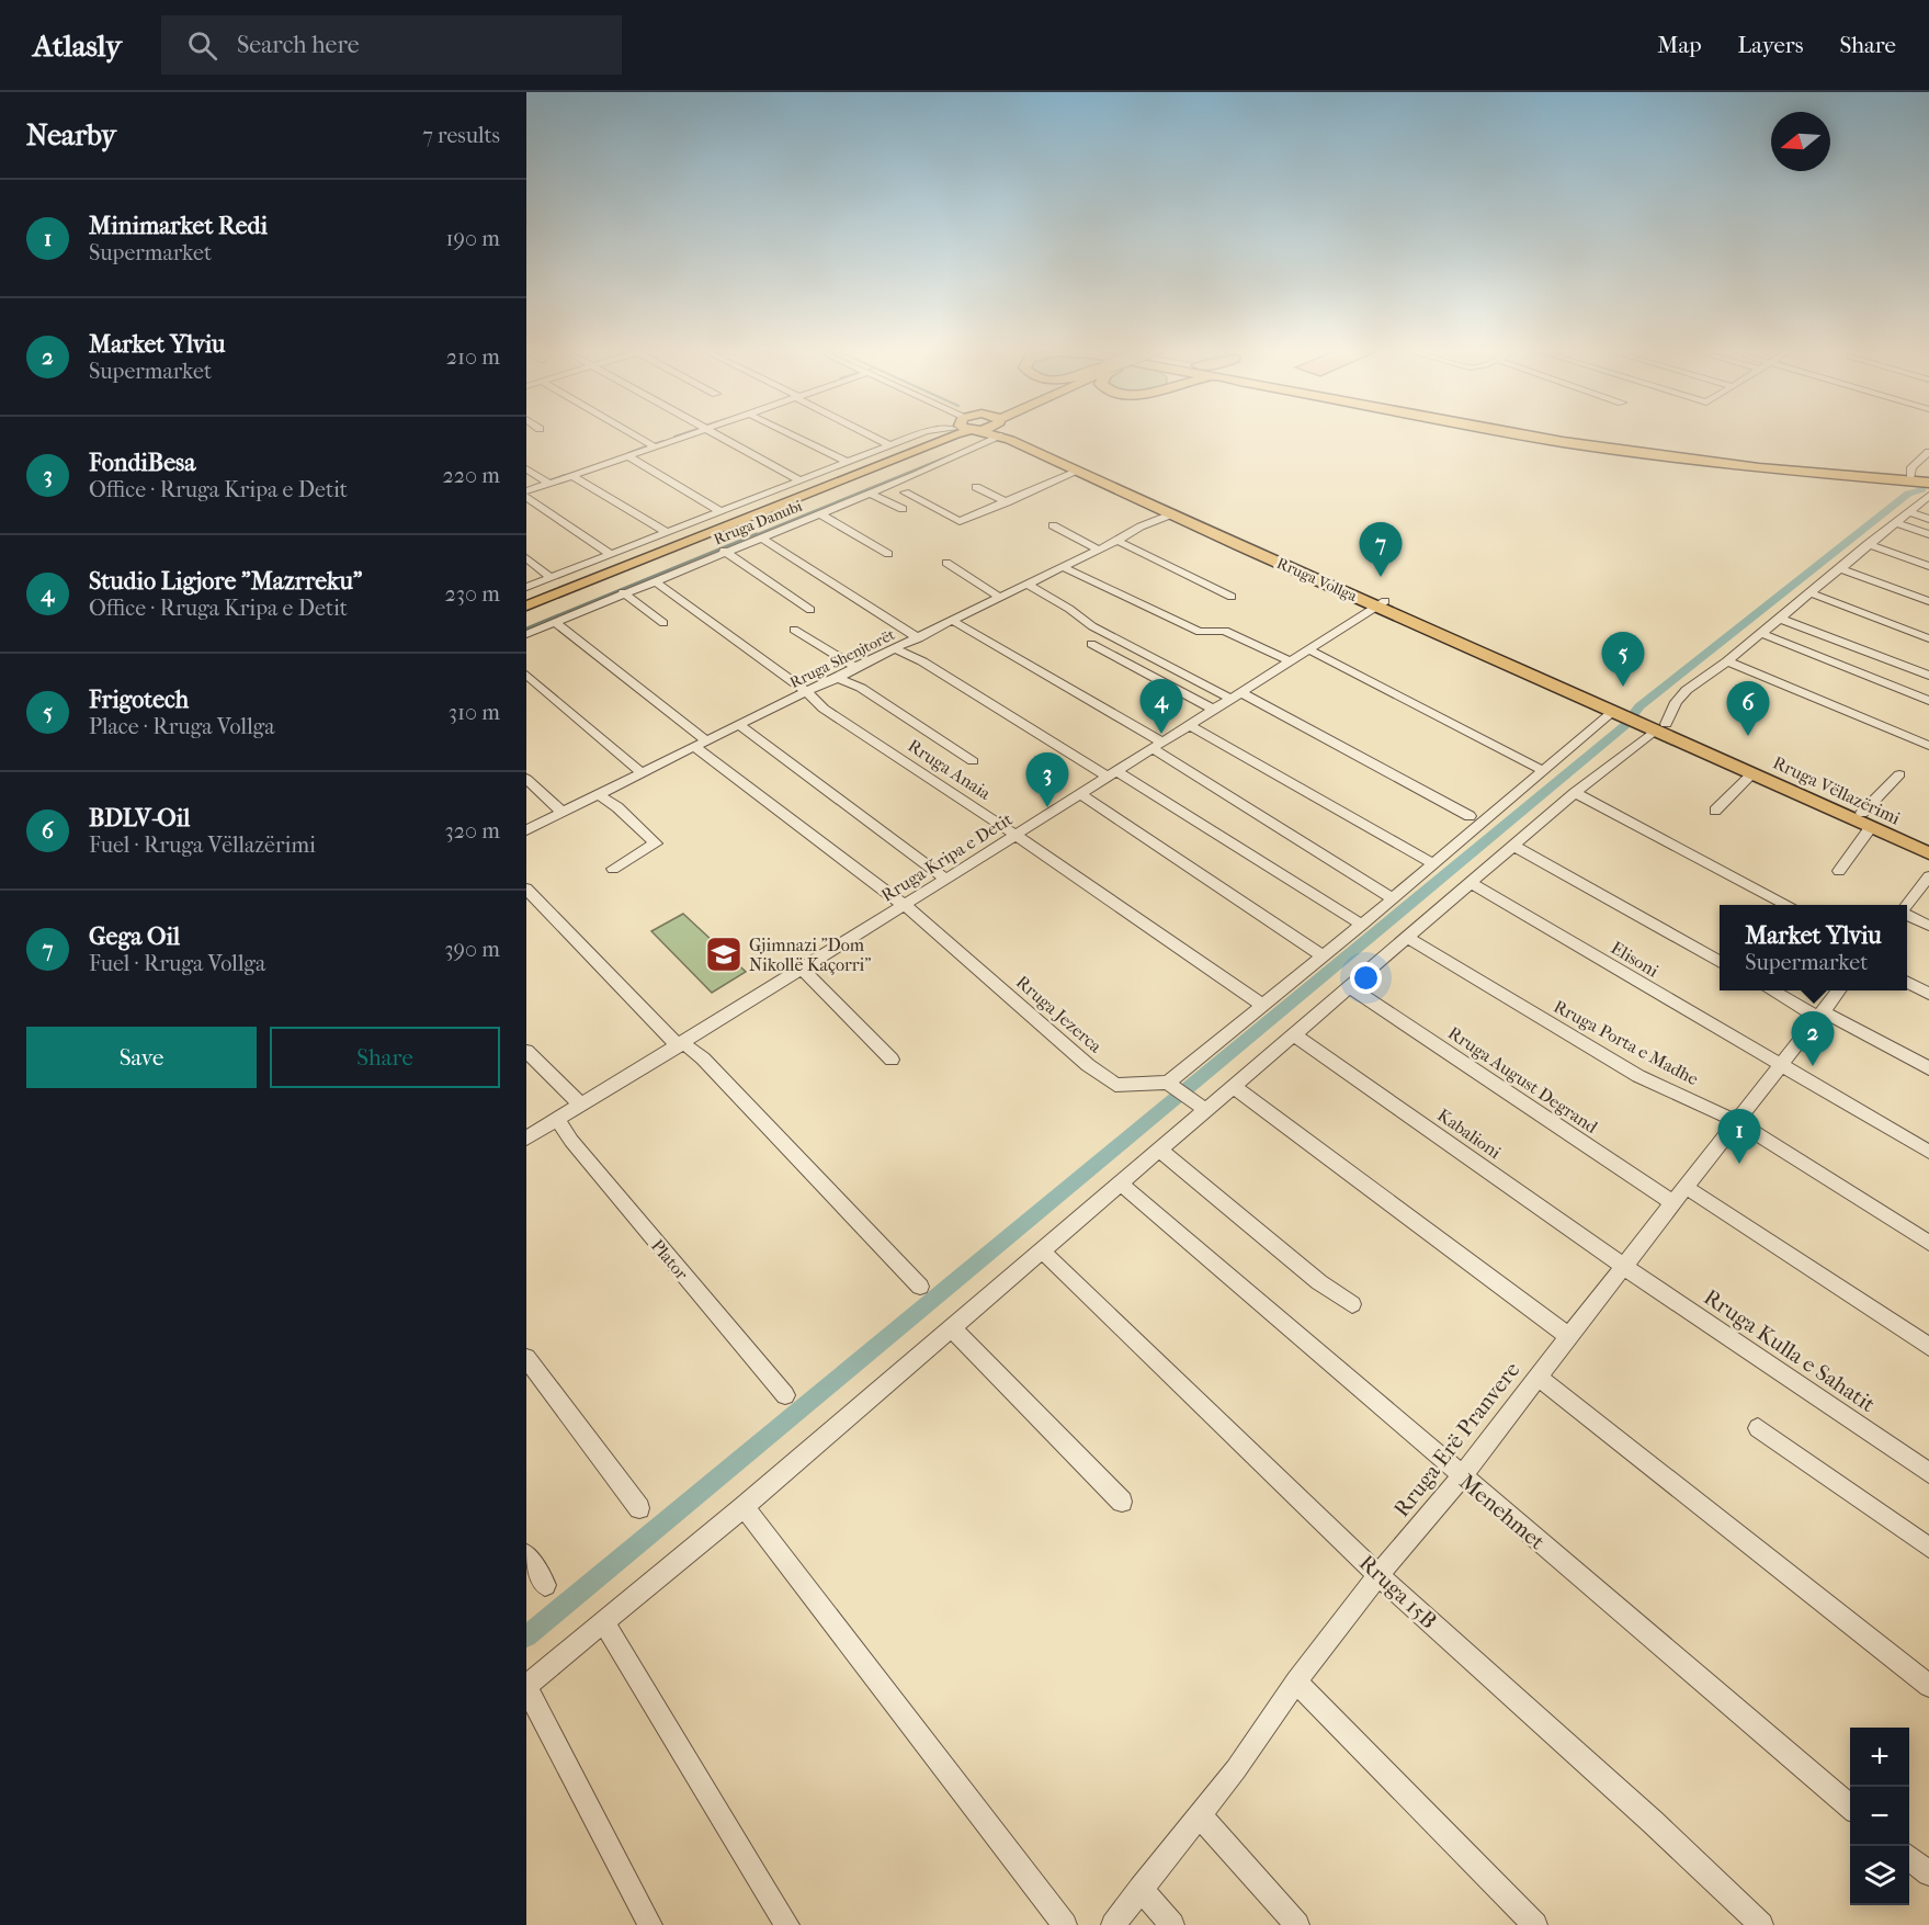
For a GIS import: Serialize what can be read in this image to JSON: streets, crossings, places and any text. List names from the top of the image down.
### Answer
{
  "streets": {
    "main road": ["Rruga Vollga", "Rruga Vëllazërimi"],
    "street": [
      "Rruga Danubi",
      "Rruga Shenjtorët",
      "Rruga Anaia",
      "Rruga Kripa e Detit",
      "Elisoni",
      "Rruga Jezerca",
      "Rruga Porta e Madhe",
      "Rruga August Degrand",
      "Kabalioni",
      "Plator",
      "Rruga Kulla e Sahatit",
      "Rruga Erë Pranvere",
      "Menehmet",
      "Rruga 15B"
    ]
  },
  "crossings": [
    ["Rruga Danubi", "Rruga Anaia"],
    ["Rruga Danubi", "Rruga Jezerca"],
    ["Rruga Vollga", "Rruga Shenjtorët"],
    ["Rruga Vollga", "Rruga Vëllazërimi"],
    ["Rruga Vollga", "Rruga Kripa e Detit"],
    ["Rruga Shenjtorët", "Rruga Anaia"],
    ["Rruga Shenjtorët", "Rruga Jezerca"],
    ["Rruga Anaia", "Rruga Kripa e Detit"],
    ["Rruga Kripa e Detit", "Rruga Jezerca"],
    ["Rruga Kripa e Detit", "Plator"],
    ["Elisoni", "Rruga Erë Pranvere"],
    ["Rruga Porta e Madhe", "Rruga Erë Pranvere"],
    ["Rruga August Degrand", "Rruga Erë Pranvere"],
    ["Kabalioni", "Rruga Kulla e Sahatit"],
    ["Kabalioni", "Rruga Erë Pranvere"],
    ["Rruga Kulla e Sahatit", "Rruga Erë Pranvere"],
    ["Rruga Erë Pranvere", "Menehmet"],
    ["Rruga Erë Pranvere", "Rruga 15B"]
  ],
  "places": {
    "school or university": ["Gjimnazi \"Dom Nikollë Kaçorri\""]
  },
  "north": "left",
  "page": {
    "header": "Atlasly",
    "search": "Search here",
    "nav": ["Map", "Layers", "Share"],
    "heading": ["Nearby", "7 results"],
    "list": [
      {
        "mark": "1",
        "name": "Minimarket Redi",
        "note": "Supermarket",
        "value": "190 m"
      },
      {
        "mark": "2",
        "name": "Market Ylviu",
        "note": "Supermarket",
        "value": "210 m"
      },
      {
        "mark": "3",
        "name": "FondiBesa",
        "note": "Office · Rruga Kripa e Detit",
        "value": "220 m"
      },
      {
        "mark": "4",
        "name": "Studio Ligjore \"Mazrreku\"",
        "note": "Office · Rruga Kripa e Detit",
        "value": "230 m"
      },
      {
        "mark": "5",
        "name": "Frigotech",
        "note": "Place · Rruga Vollga",
        "value": "310 m"
      },
      {
        "mark": "6",
        "name": "BDLV-Oil",
        "note": "Fuel · Rruga Vëllazërimi",
        "value": "320 m"
      },
      {
        "mark": "7",
        "name": "Gega Oil",
        "note": "Fuel · Rruga Vollga",
        "value": "390 m"
      }
    ],
    "pins": [
      "7",
      "5",
      "4",
      "6",
      "3",
      "2",
      "1"
    ],
    "popup": ["Market Ylviu", "Supermarket"],
    "buttons": ["Save", "Share"],
    "map_buttons": ["+", "−"]
  }
}
